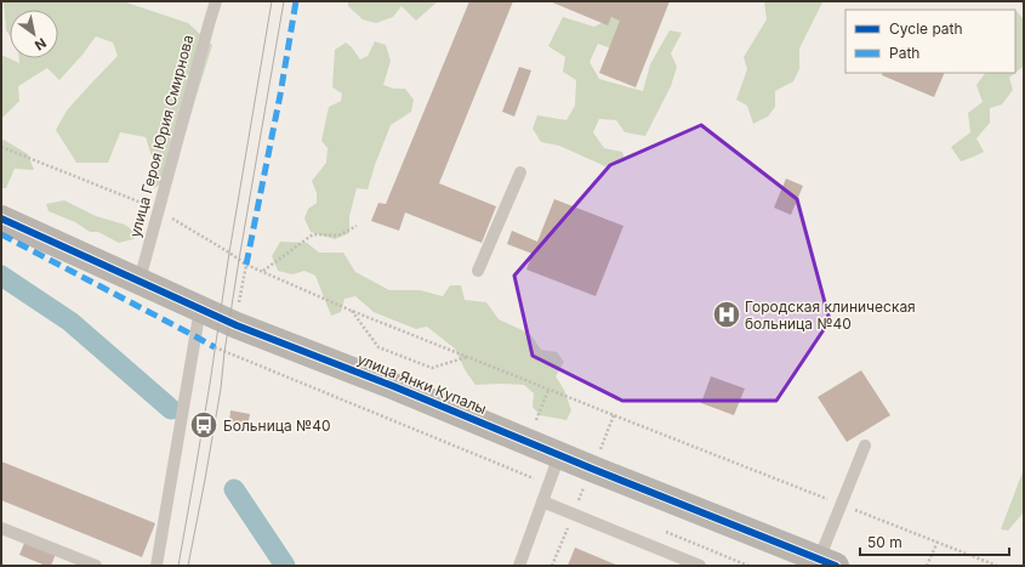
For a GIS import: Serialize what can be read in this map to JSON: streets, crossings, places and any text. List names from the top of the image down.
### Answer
{
  "streets": {
    "street": ["улица Янки Купалы"],
    "lane": ["улица Героя Юрия Смирнова"]
  },
  "crossings": [
    ["улица Героя Юрия Смирнова", "улица Янки Купалы"]
  ],
  "places": {
    "hospital": ["Городская клиническая больница №40"],
    "bus stop": ["Больница №40"]
  },
  "legend": ["Cycle path", "Path"],
  "scale_bar": "50 m",
  "north": "bottom right"
}
